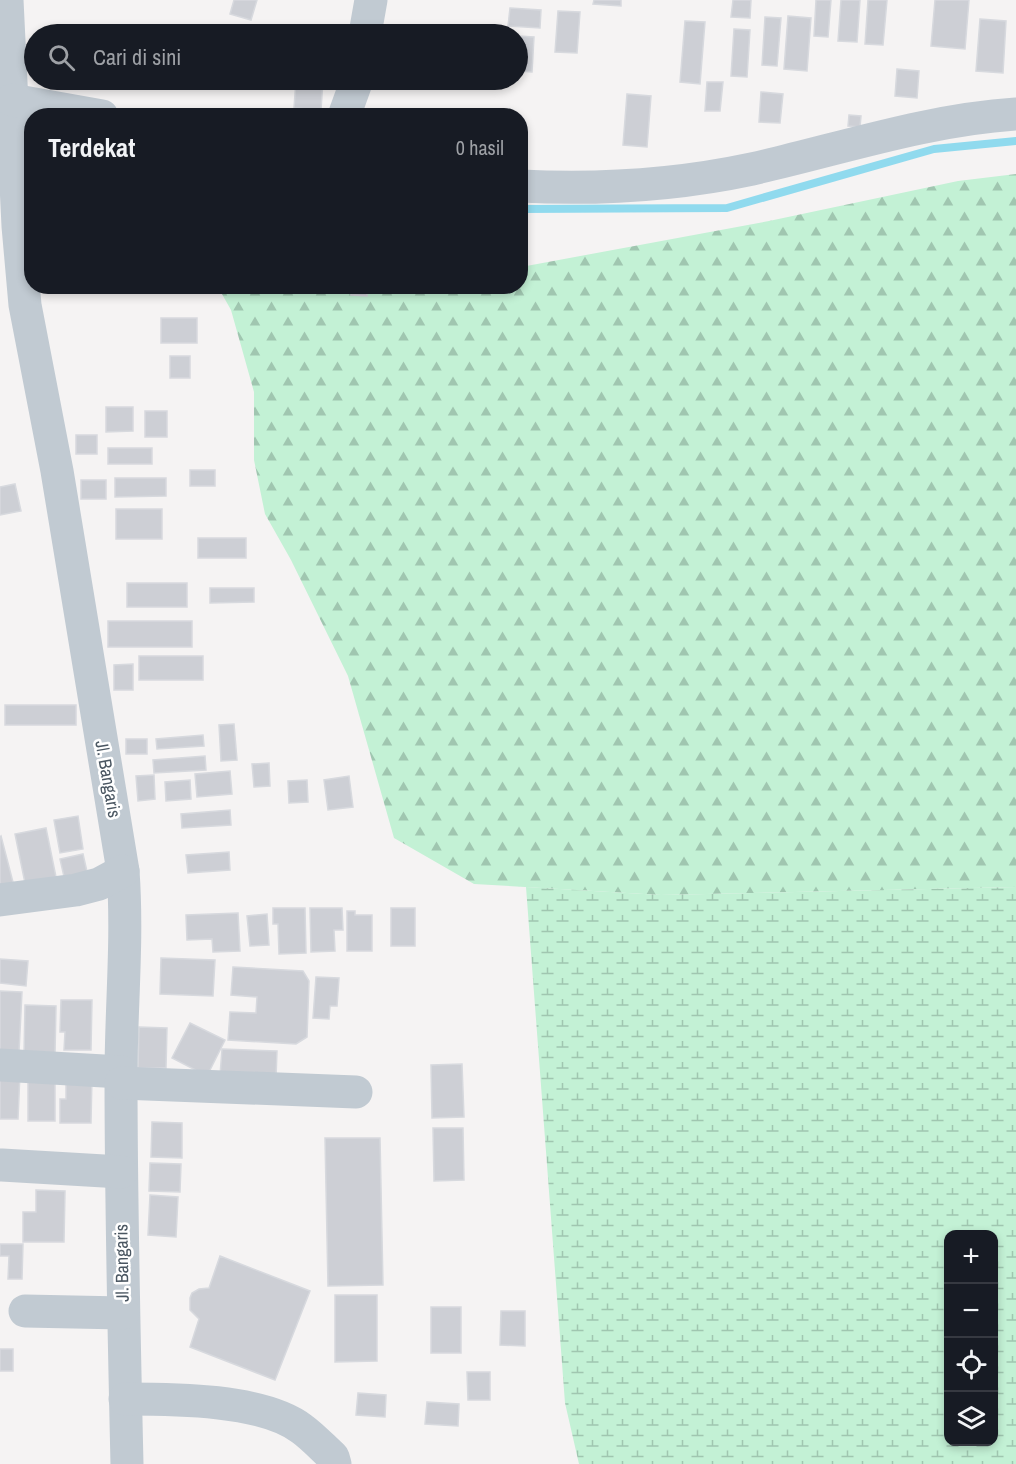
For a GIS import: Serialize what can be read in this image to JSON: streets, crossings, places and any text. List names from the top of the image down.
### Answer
{
  "streets": {
    "street": ["Jl. Bangaris"]
  },
  "page": {
    "search": "Cari di sini",
    "heading": ["Terdekat", "0 hasil"],
    "map_buttons": ["+", "−"]
  }
}
